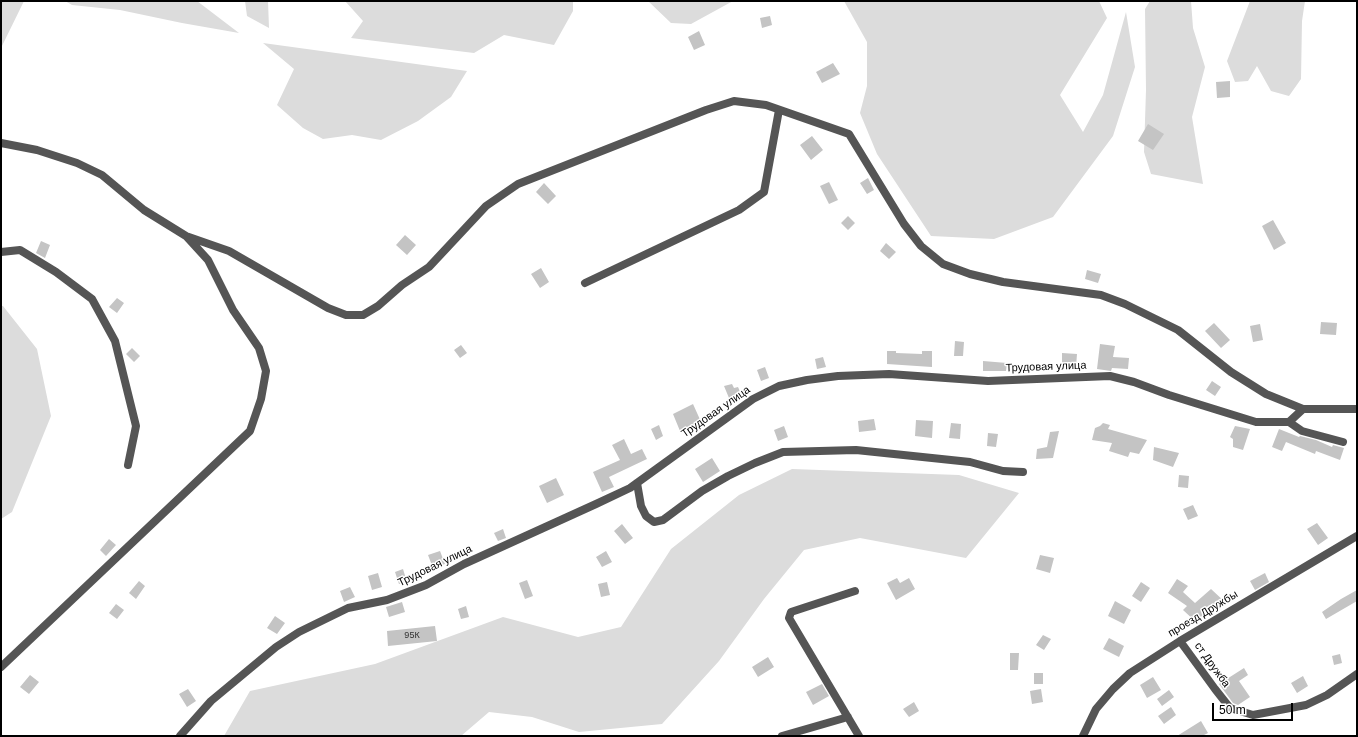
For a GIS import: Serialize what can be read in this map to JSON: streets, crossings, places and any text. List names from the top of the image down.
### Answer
{
  "streets": {
    "street": ["Трудовая улица", "проезд Дружбы", "ст Дружба"]
  },
  "crossings": [
    ["проезд Дружбы", "ст Дружба"]
  ],
  "house_numbers": ["95К"],
  "scale_bar": "50 m"
}
